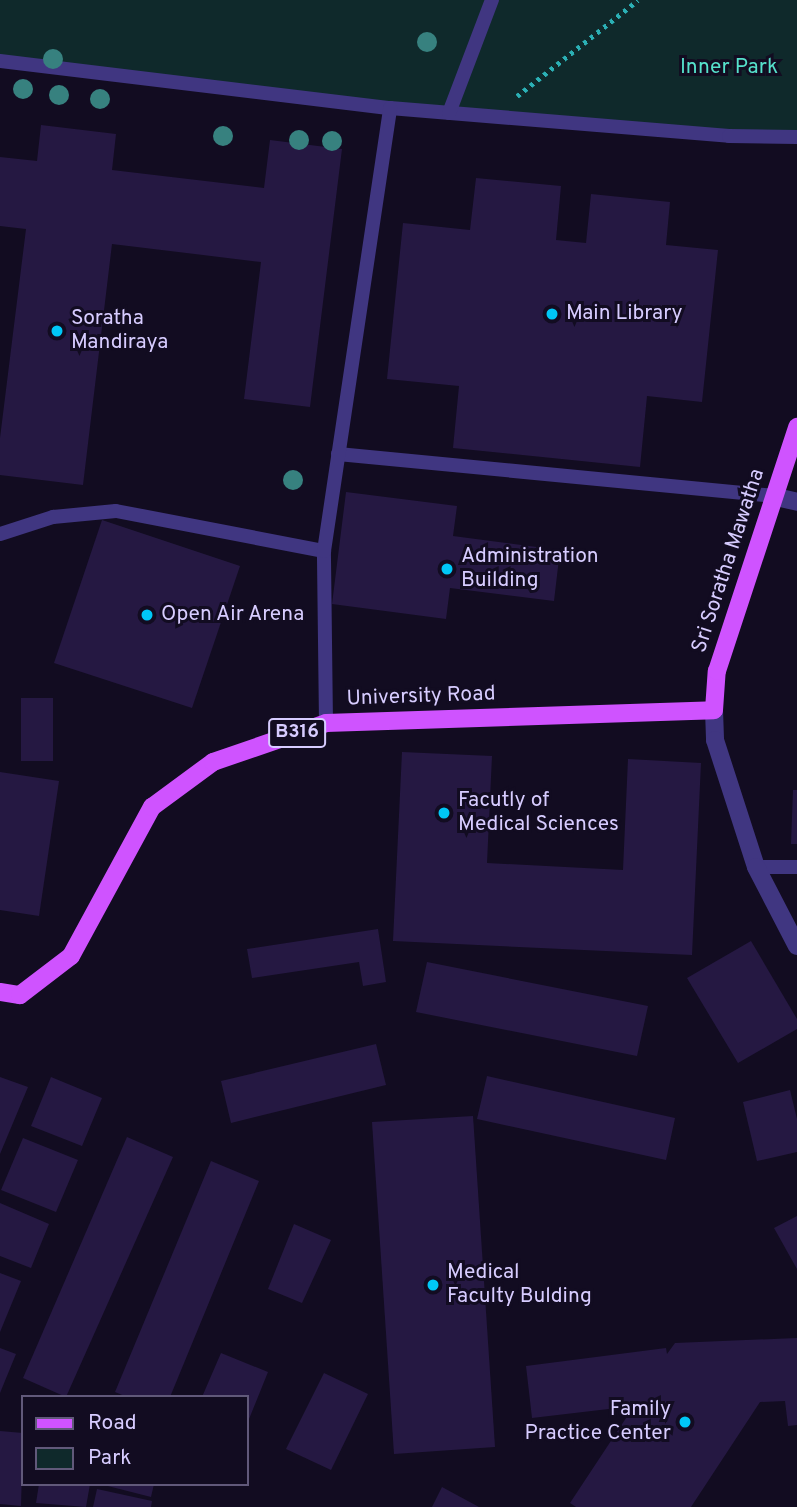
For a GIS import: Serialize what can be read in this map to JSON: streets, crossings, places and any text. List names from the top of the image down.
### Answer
{
  "streets": {
    "main road": ["Sri Soratha Mawatha", "University Road", "B316"]
  },
  "crossings": [
    ["Sri Soratha Mawatha", "University Road"]
  ],
  "parks": ["Inner Park"],
  "places": [
    "Main Library",
    "Soratha Mandiraya",
    "Administration Building",
    "Open Air Arena",
    "Facutly of Medical Sciences",
    "Medical Faculty Bulding",
    "Family Practice Center"
  ],
  "legend": ["Road", "Park"]
}
